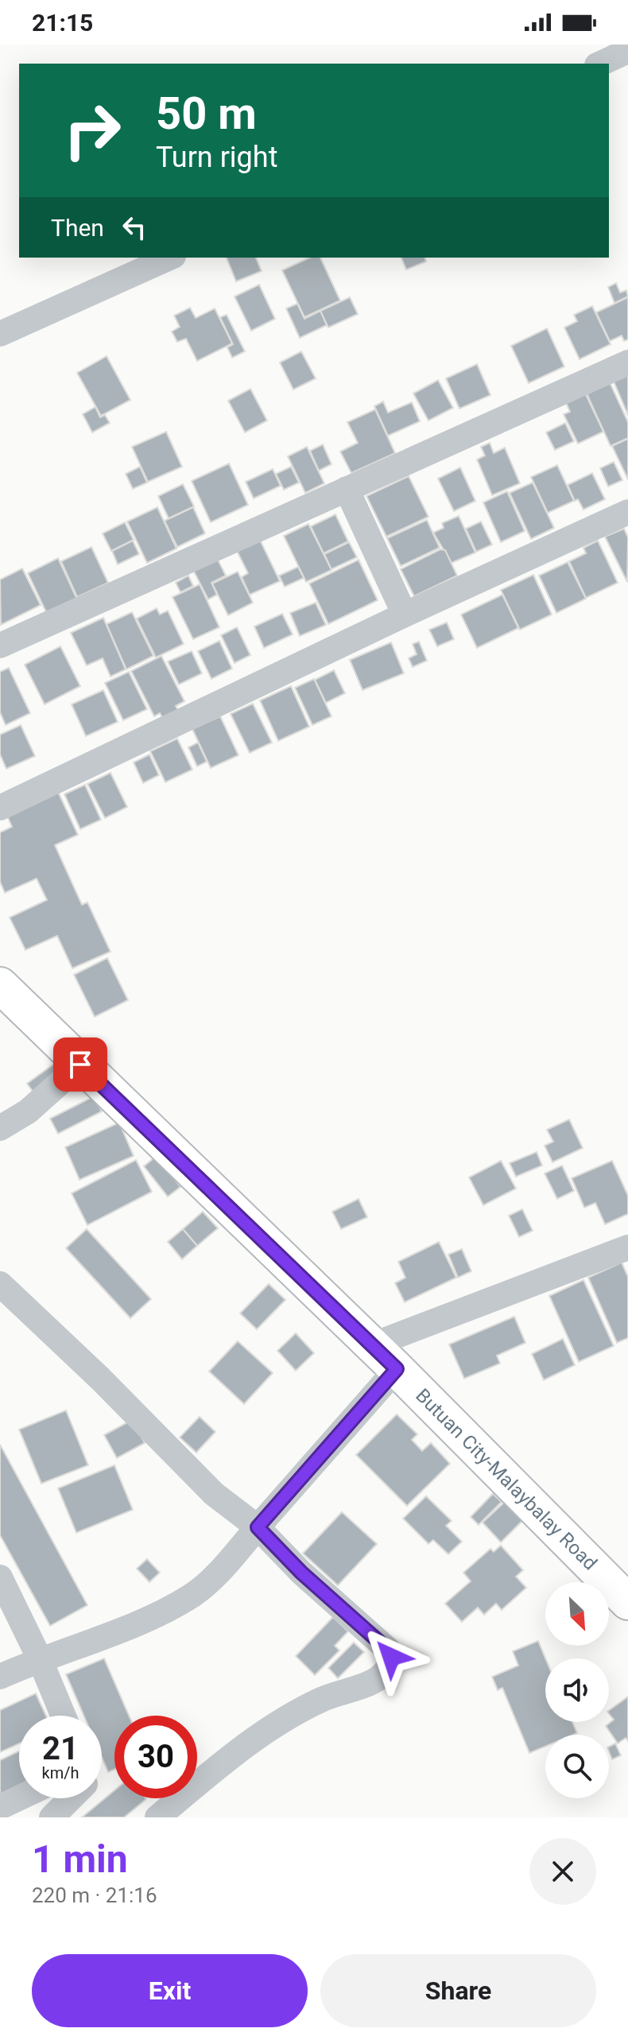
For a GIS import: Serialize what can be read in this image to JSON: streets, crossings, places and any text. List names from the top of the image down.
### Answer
{
  "streets": {
    "main road": ["Butuan City-Malaybalay Road"]
  },
  "north": "bottom right",
  "page": {
    "status": "21:15",
    "turn": ["50 m", "Turn right"],
    "then": "Then",
    "speed": "21 km/h",
    "limit": "30",
    "heading": ["1 min", "220 m · 21:16"],
    "buttons": ["Exit", "Share"]
  }
}
